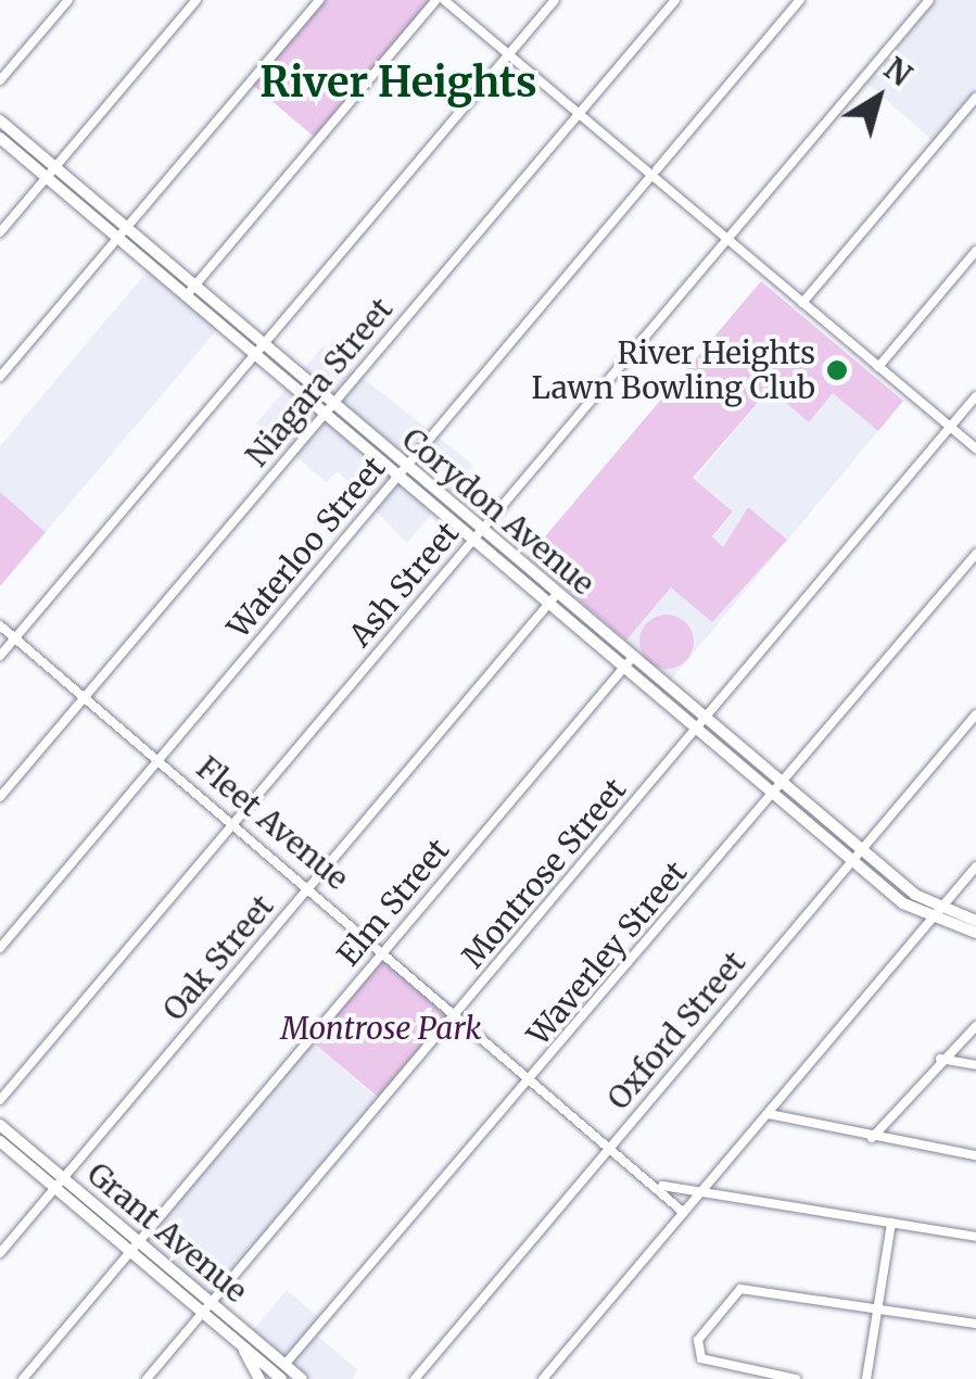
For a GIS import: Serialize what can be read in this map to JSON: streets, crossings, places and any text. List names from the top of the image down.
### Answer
{
  "streets": {
    "main road": ["Corydon Avenue", "Grant Avenue"],
    "street": [
      "Niagara Street",
      "Waterloo Street",
      "Ash Street",
      "Fleet Avenue",
      "Montrose Street",
      "Elm Street",
      "Waverley Street",
      "Oak Street",
      "Oxford Street"
    ]
  },
  "crossings": [
    ["Niagara Street", "Corydon Avenue"],
    ["Niagara Street", "Fleet Avenue"],
    ["Corydon Avenue", "Waterloo Street"],
    ["Corydon Avenue", "Ash Street"],
    ["Corydon Avenue", "Montrose Street"],
    ["Corydon Avenue", "Elm Street"],
    ["Corydon Avenue", "Waverley Street"],
    ["Corydon Avenue", "Oak Street"],
    ["Corydon Avenue", "Oxford Street"],
    ["Waterloo Street", "Fleet Avenue"],
    ["Ash Street", "Fleet Avenue"],
    ["Fleet Avenue", "Montrose Street"],
    ["Fleet Avenue", "Elm Street"],
    ["Fleet Avenue", "Waverley Street"],
    ["Fleet Avenue", "Oak Street"],
    ["Fleet Avenue", "Oxford Street"],
    ["Montrose Street", "Grant Avenue"],
    ["Elm Street", "Grant Avenue"],
    ["Waverley Street", "Grant Avenue"],
    ["Oak Street", "Grant Avenue"]
  ],
  "districts": ["River Heights"],
  "parks": ["Montrose Park"],
  "places": ["River Heights Lawn Bowling Club"],
  "north": "top right"
}
